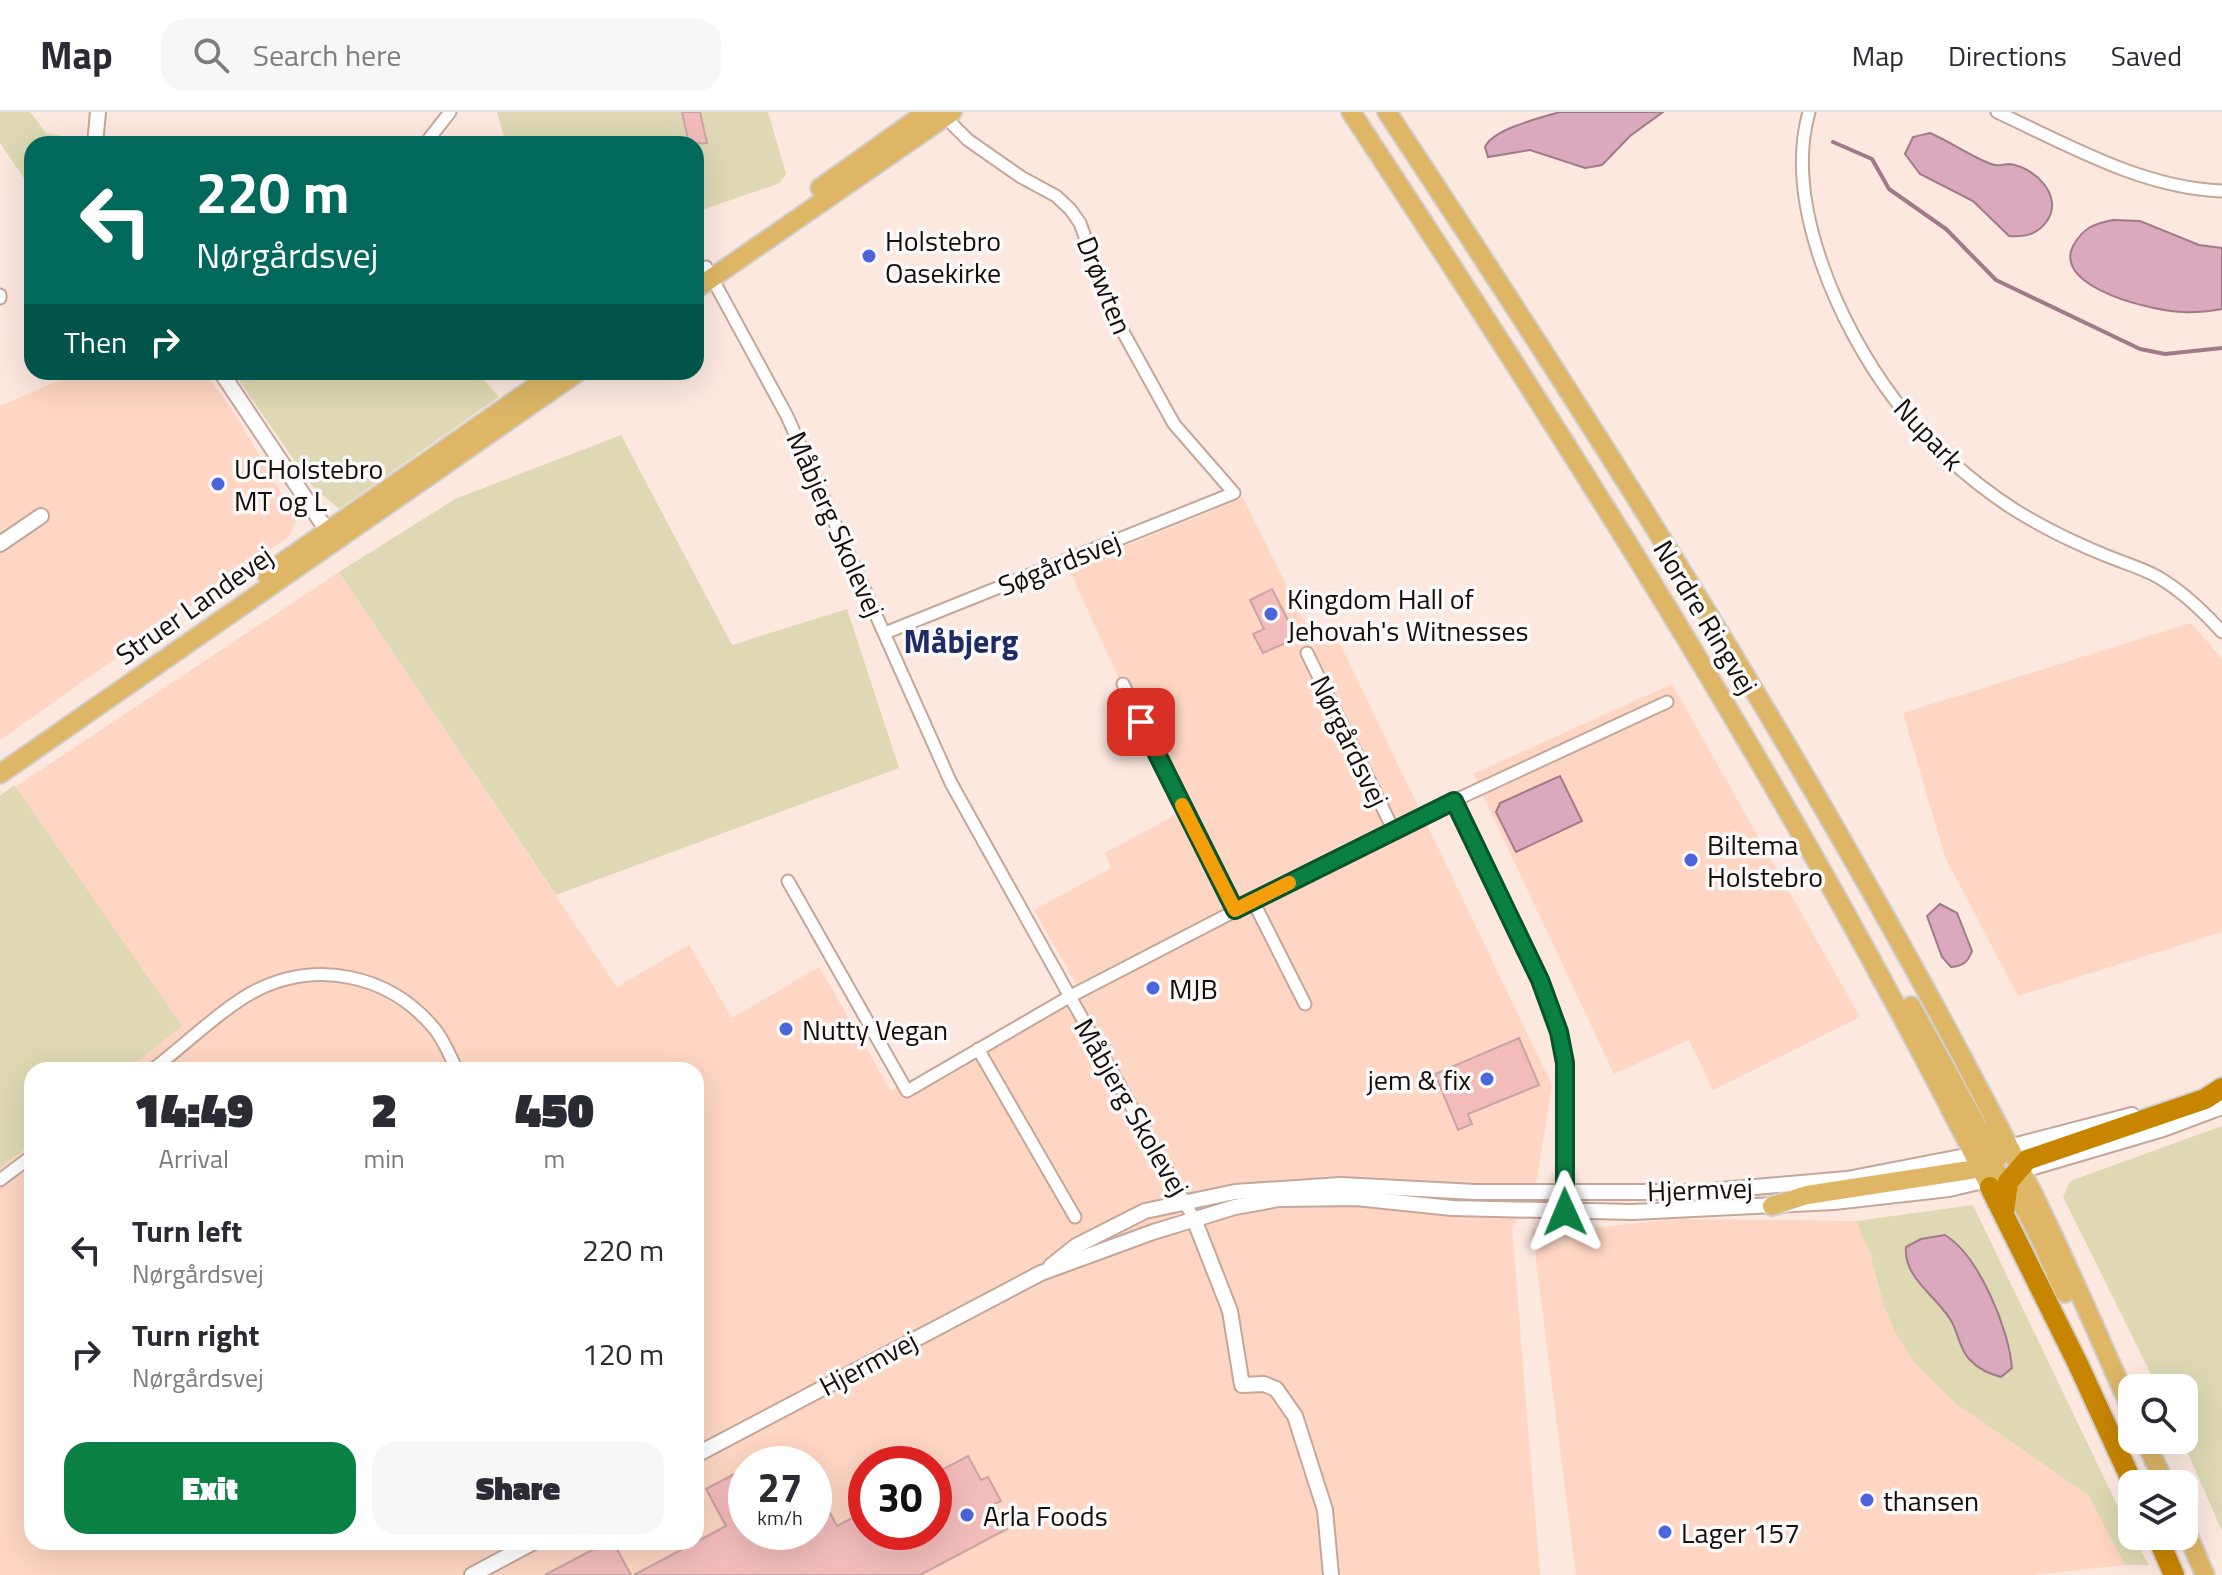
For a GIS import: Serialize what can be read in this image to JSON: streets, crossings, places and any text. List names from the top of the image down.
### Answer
{
  "streets": {
    "main road": ["Struer Landevej", "Nordre Ringvej"],
    "street": [
      "Drøwten",
      "Nupark",
      "Måbjerg Skolevej",
      "Søgårdsvej",
      "Nørgårdsvej",
      "Hjermvej"
    ]
  },
  "crossings": [
    ["Drøwten", "Søgårdsvej"],
    ["Måbjerg Skolevej", "Søgårdsvej"],
    ["Måbjerg Skolevej", "Nørgårdsvej"],
    ["Måbjerg Skolevej", "Hjermvej"],
    ["Nordre Ringvej", "Hjermvej"]
  ],
  "districts": ["Måbjerg"],
  "places": [
    "Holstebro Oasekirke",
    "UCHolstebro MT og L",
    "Kingdom Hall of Jehovah's Witnesses",
    "Biltema Holstebro",
    "MJB",
    "Nutty Vegan",
    "jem & fix",
    "thansen",
    "Arla Foods",
    "Lager 157"
  ],
  "page": {
    "header": "Map",
    "search": "Search here",
    "nav": ["Map", "Directions", "Saved"],
    "turn": ["220 m", "Nørgårdsvej"],
    "then": "Then",
    "eta": [
      "14:49",
      "Arrival",
      "2",
      "min",
      "450",
      "m"
    ],
    "list": [
      {
        "name": "Turn left",
        "note": "Nørgårdsvej",
        "value": "220 m"
      },
      {
        "name": "Turn right",
        "note": "Nørgårdsvej",
        "value": "120 m"
      }
    ],
    "buttons": ["Exit", "Share"],
    "speed": "27 km/h",
    "limit": "30"
  }
}
